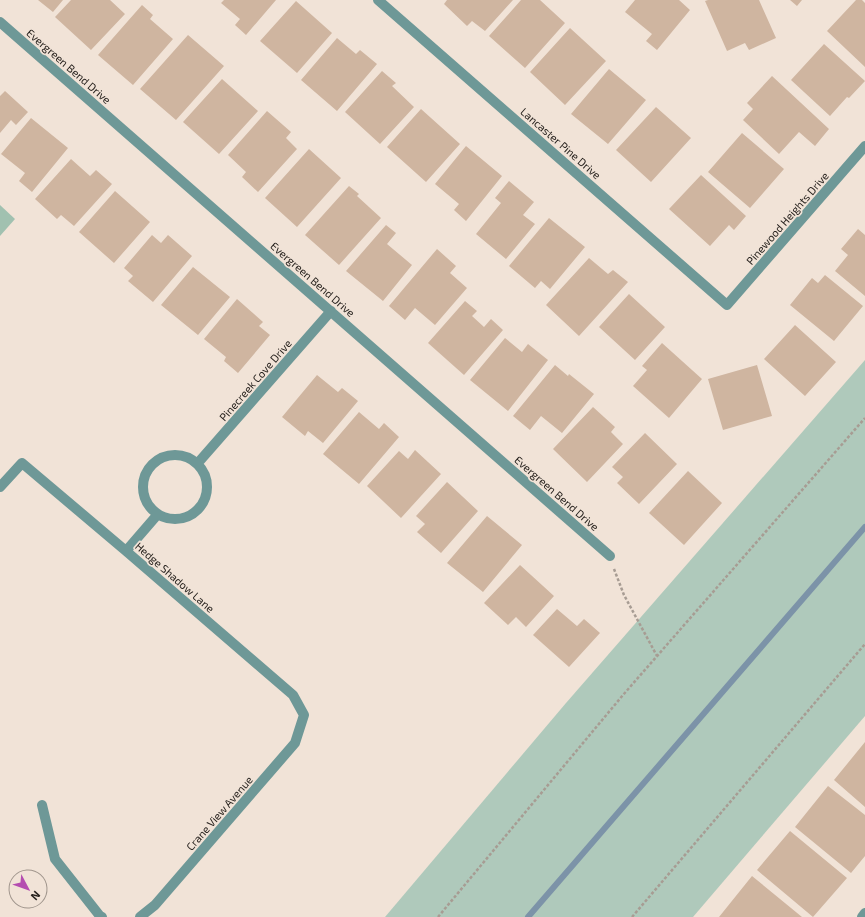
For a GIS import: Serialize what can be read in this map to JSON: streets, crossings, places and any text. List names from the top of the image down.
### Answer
{
  "streets": {
    "street": [
      "Evergreen Bend Drive",
      "Lancaster Pine Drive",
      "Pinewood Heights Drive",
      "Pinecreek Cove Drive",
      "Hedge Shadow Lane",
      "Crane View Avenue"
    ]
  },
  "crossings": [
    ["Evergreen Bend Drive", "Pinecreek Cove Drive"],
    ["Lancaster Pine Drive", "Pinewood Heights Drive"],
    ["Hedge Shadow Lane", "Crane View Avenue"]
  ],
  "north": "bottom right"
}
